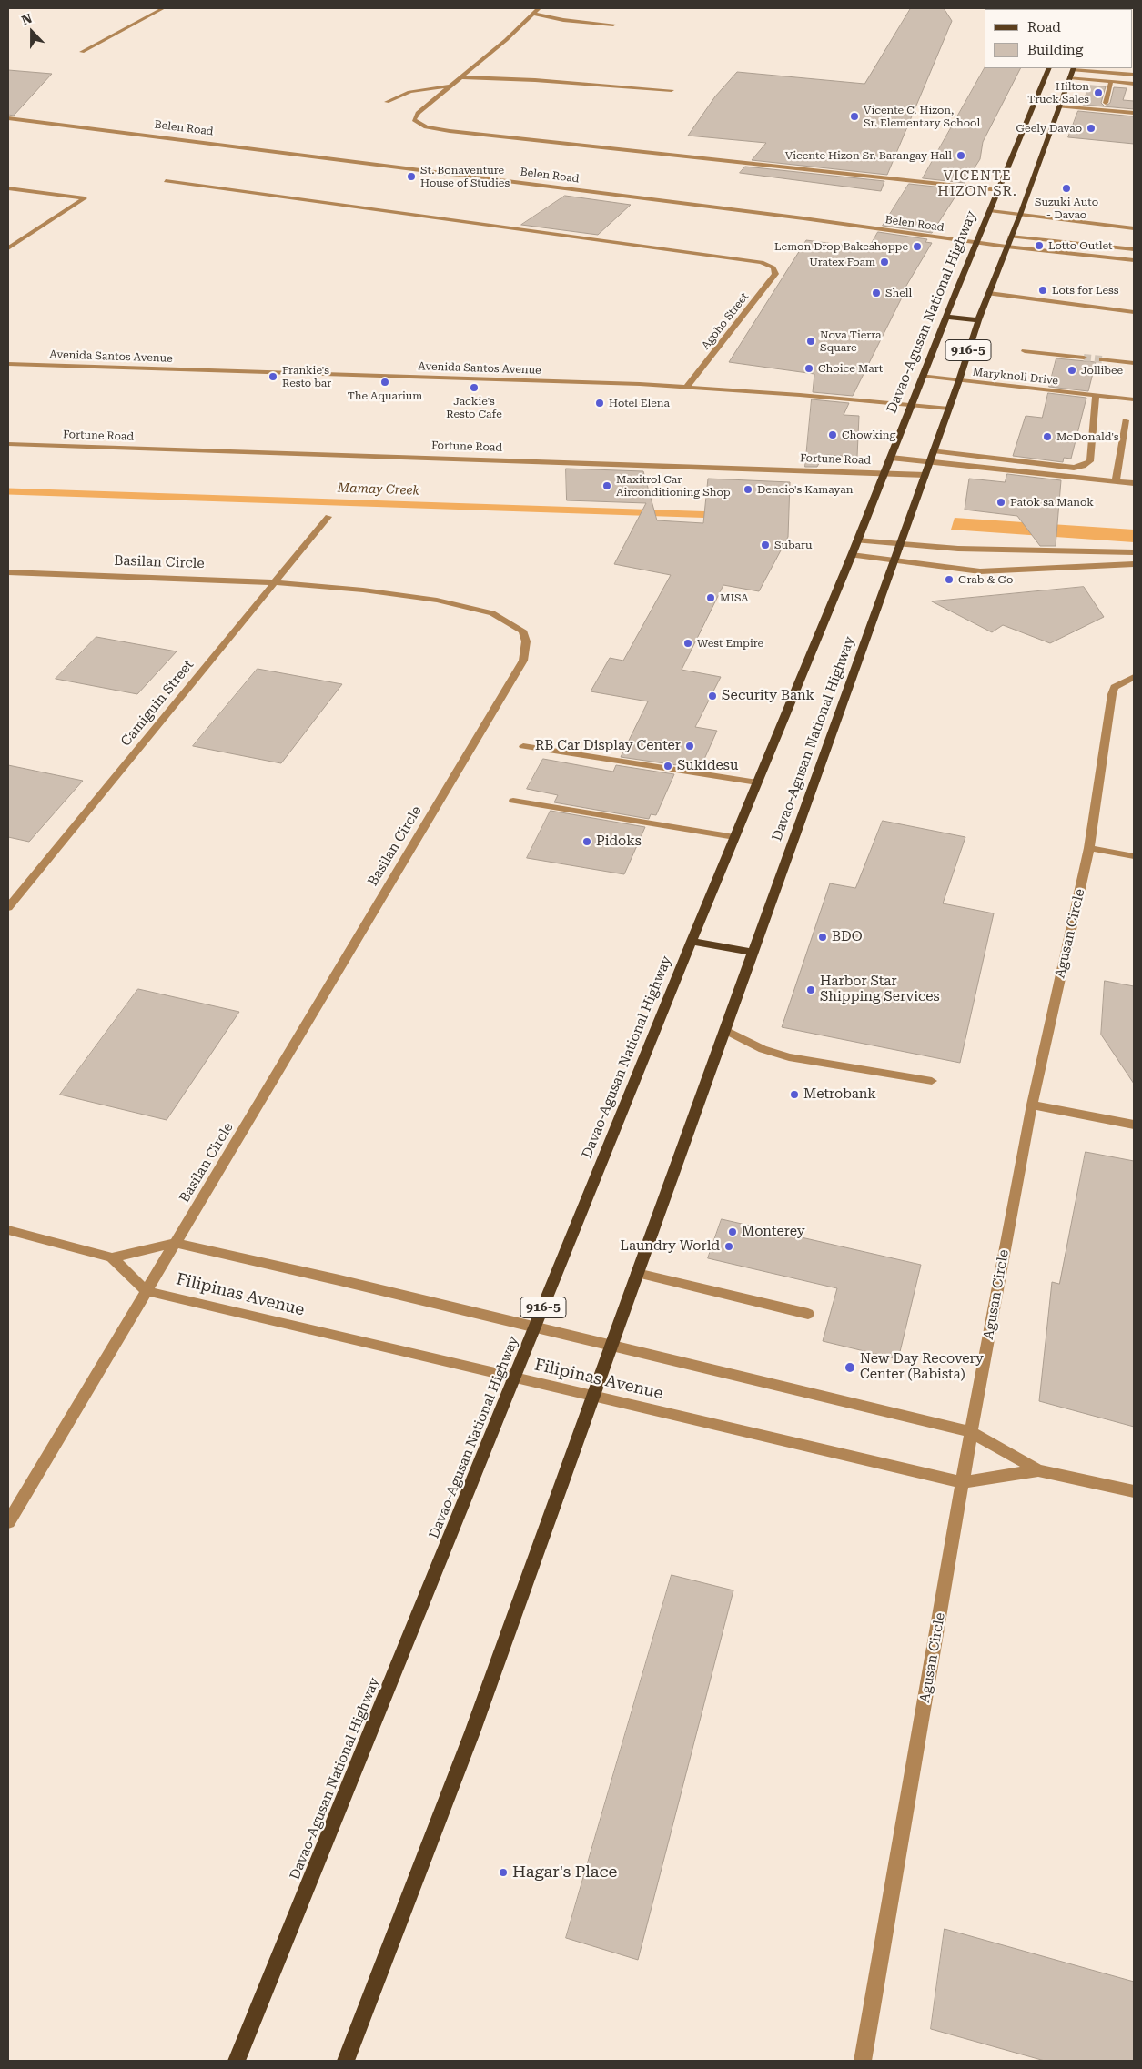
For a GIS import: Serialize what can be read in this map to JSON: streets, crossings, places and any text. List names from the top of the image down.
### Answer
{
  "streets": {
    "main road": ["Davao-Agusan National Highway", "916-5"],
    "street": [
      "Belen Road",
      "Agoho Street",
      "Avenida Santos Avenue",
      "Maryknoll Drive",
      "Fortune Road",
      "Basilan Circle",
      "Camiguin Street",
      "Agusan Circle",
      "Filipinas Avenue"
    ]
  },
  "crossings": [
    ["Belen Road", "Davao-Agusan National Highway"],
    ["Davao-Agusan National Highway", "Avenida Santos Avenue"],
    ["Davao-Agusan National Highway", "Maryknoll Drive"],
    ["Davao-Agusan National Highway", "Fortune Road"],
    ["Davao-Agusan National Highway", "Filipinas Avenue"],
    ["Agoho Street", "Avenida Santos Avenue"],
    ["Basilan Circle", "Camiguin Street"],
    ["Basilan Circle", "Filipinas Avenue"],
    ["Agusan Circle", "Filipinas Avenue"]
  ],
  "districts": ["VICENTE HIZON SR."],
  "water": ["Mamay Creek"],
  "places": [
    "Hilton Truck Sales",
    "Vicente C. Hizon, Sr. Elementary School",
    "Geely Davao",
    "Vicente Hizon Sr. Barangay Hall",
    "St. Bonaventure House of Studies",
    "Suzuki Auto - Davao",
    "Lotto Outlet",
    "Lemon Drop Bakeshoppe",
    "Uratex Foam",
    "Lots for Less",
    "Shell",
    "Nova Tierra Square",
    "Choice Mart",
    "Jollibee",
    "Frankie's Resto bar",
    "The Aquarium",
    "Jackie's Resto Cafe",
    "Hotel Elena",
    "Chowking",
    "McDonald's",
    "Maxitrol Car Airconditioning Shop",
    "Dencio's Kamayan",
    "Patok sa Manok",
    "Subaru",
    "Grab & Go",
    "MISA",
    "West Empire",
    "Security Bank",
    "RB Car Display Center",
    "Sukidesu",
    "Pidoks",
    "BDO",
    "Harbor Star Shipping Services",
    "Metrobank",
    "Monterey",
    "Laundry World",
    "New Day Recovery Center (Babista)",
    "Hagar's Place"
  ],
  "legend": ["Road", "Building"],
  "north": "top"
}
